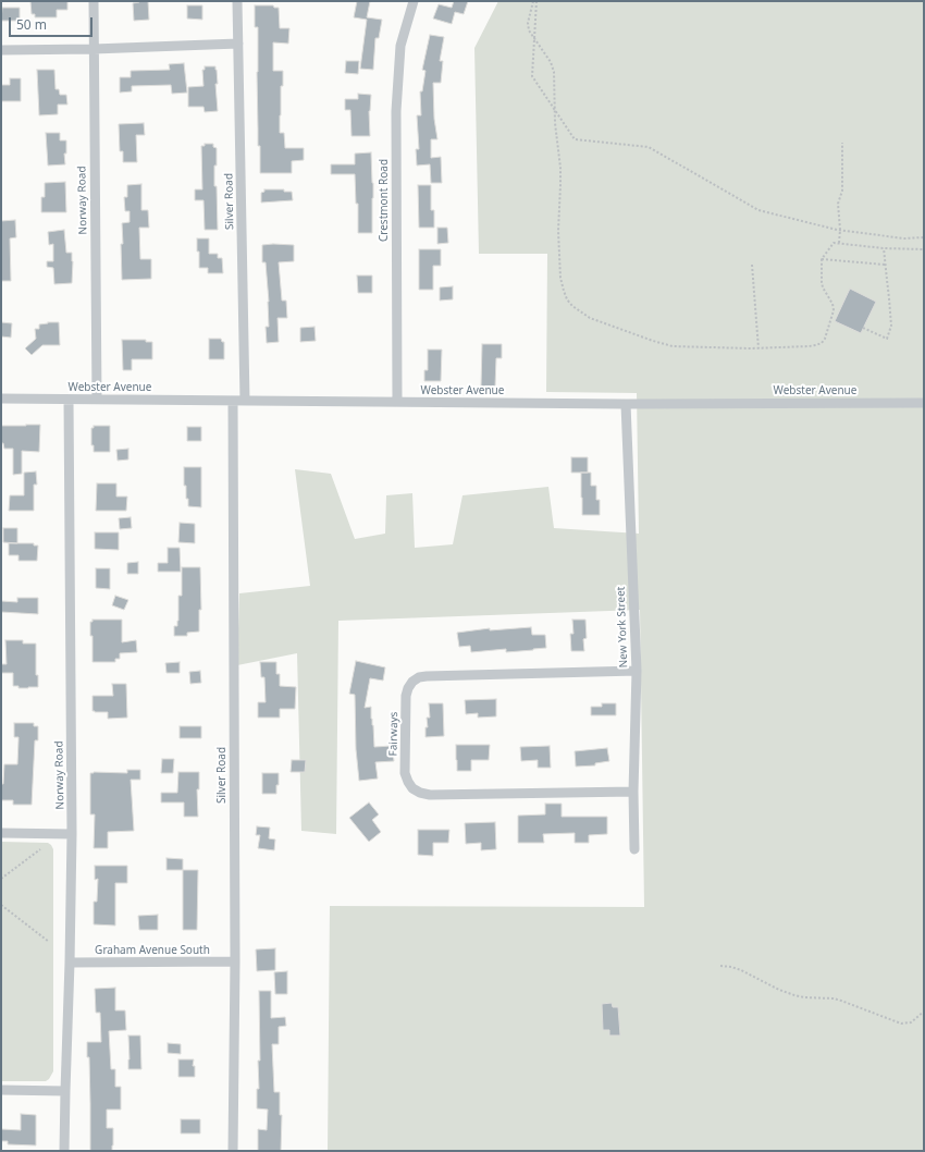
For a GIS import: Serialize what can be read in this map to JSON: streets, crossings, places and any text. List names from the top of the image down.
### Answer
{
  "streets": {
    "street": [
      "Norway Road",
      "Crestmont Road",
      "Silver Road",
      "Webster Avenue",
      "New York Street",
      "Fairways",
      "Graham Avenue South"
    ]
  },
  "crossings": [
    ["Norway Road", "Webster Avenue"],
    ["Norway Road", "Graham Avenue South"],
    ["Crestmont Road", "Webster Avenue"],
    ["Silver Road", "Webster Avenue"],
    ["Silver Road", "Graham Avenue South"],
    ["Webster Avenue", "New York Street"],
    ["New York Street", "Fairways"]
  ],
  "scale_bar": "50 m"
}
